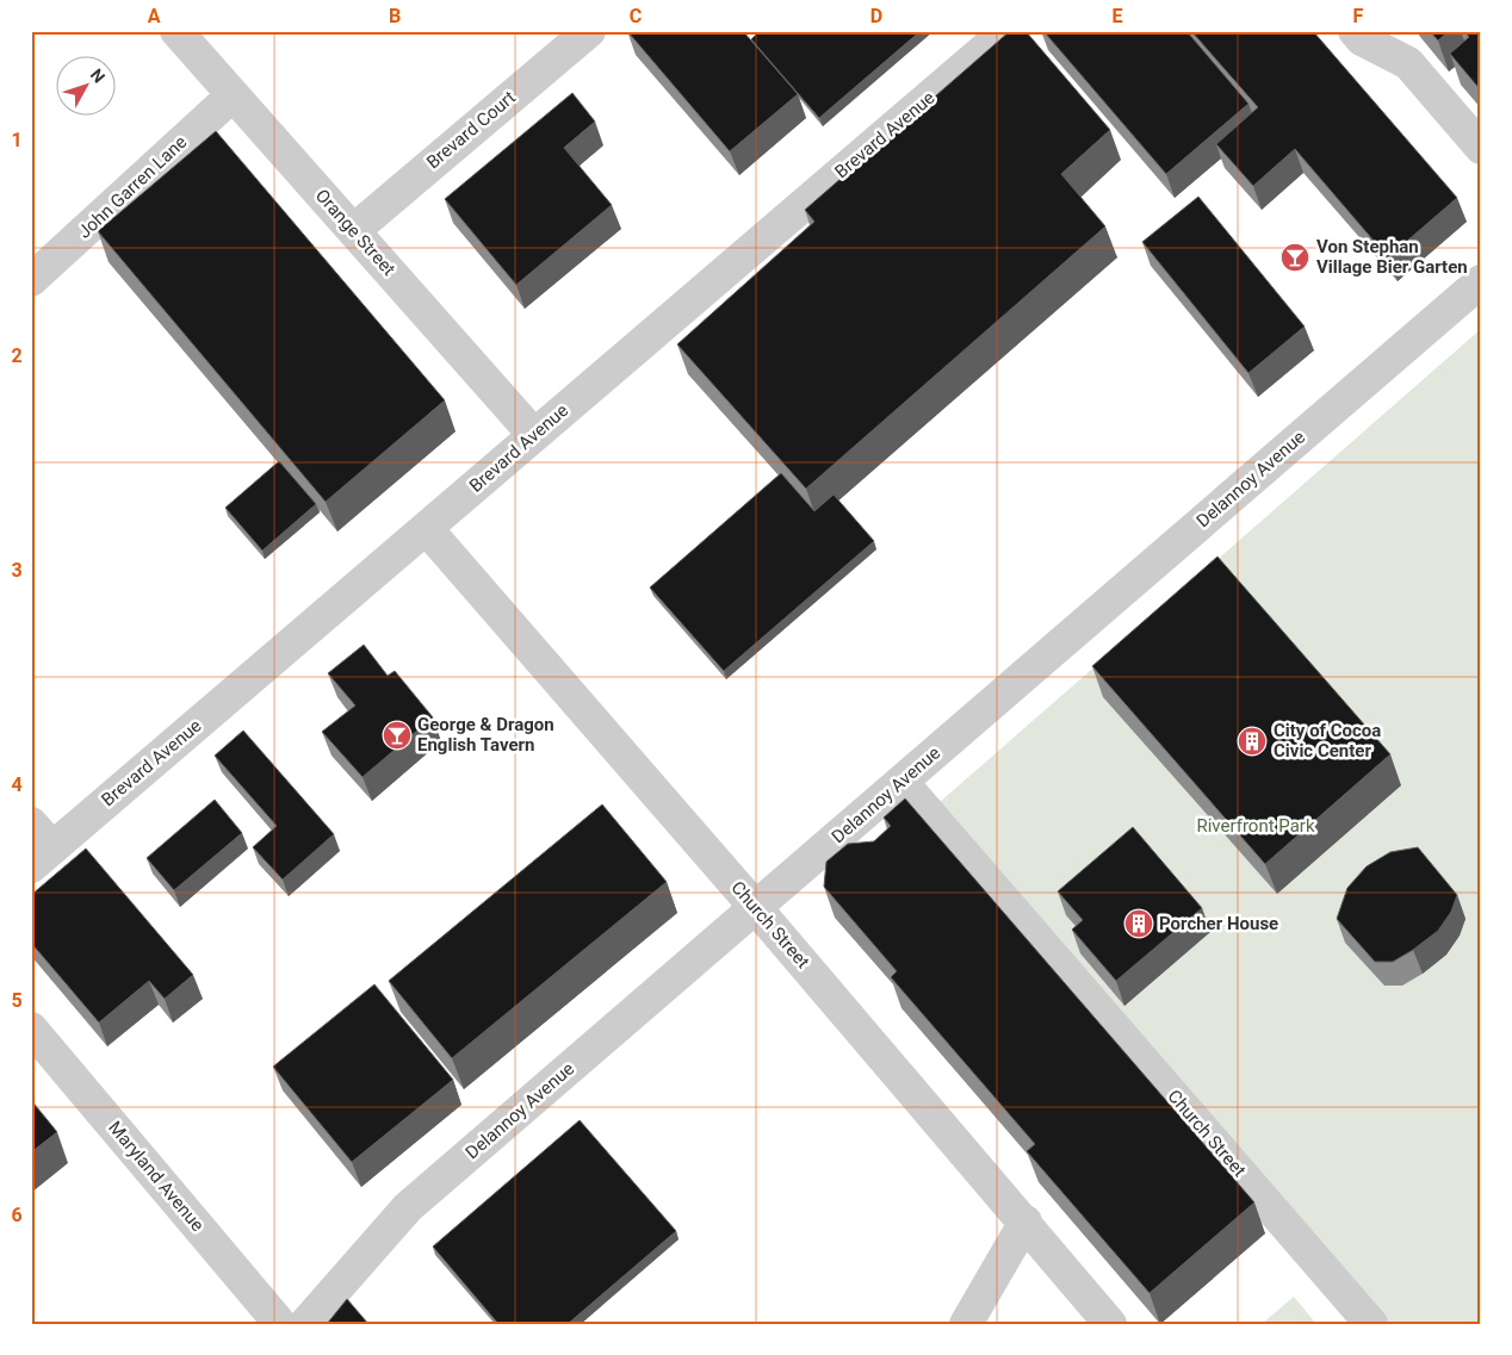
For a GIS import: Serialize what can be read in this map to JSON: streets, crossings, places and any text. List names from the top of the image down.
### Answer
{
  "streets": {
    "street": [
      "Brevard Court",
      "Brevard Avenue",
      "John Garren Lane",
      "Orange Street",
      "Delannoy Avenue",
      "Church Street",
      "Maryland Avenue"
    ]
  },
  "crossings": [
    ["Brevard Court", "Orange Street"],
    ["Brevard Avenue", "Orange Street"],
    ["Brevard Avenue", "Church Street"],
    ["John Garren Lane", "Orange Street"],
    ["Delannoy Avenue", "Church Street"]
  ],
  "parks": ["Riverfront Park"],
  "places": {
    "bar": ["Von Stephan Village Bier Garten", "George & Dragon English Tavern"],
    "building": ["City of Cocoa Civic Center", "Porcher House"]
  },
  "north": "top right",
  "grid": {
    "columns": [
      "A",
      "B",
      "C",
      "D",
      "E",
      "F"
    ],
    "rows": [
      "1",
      "2",
      "3",
      "4",
      "5",
      "6"
    ]
  }
}
